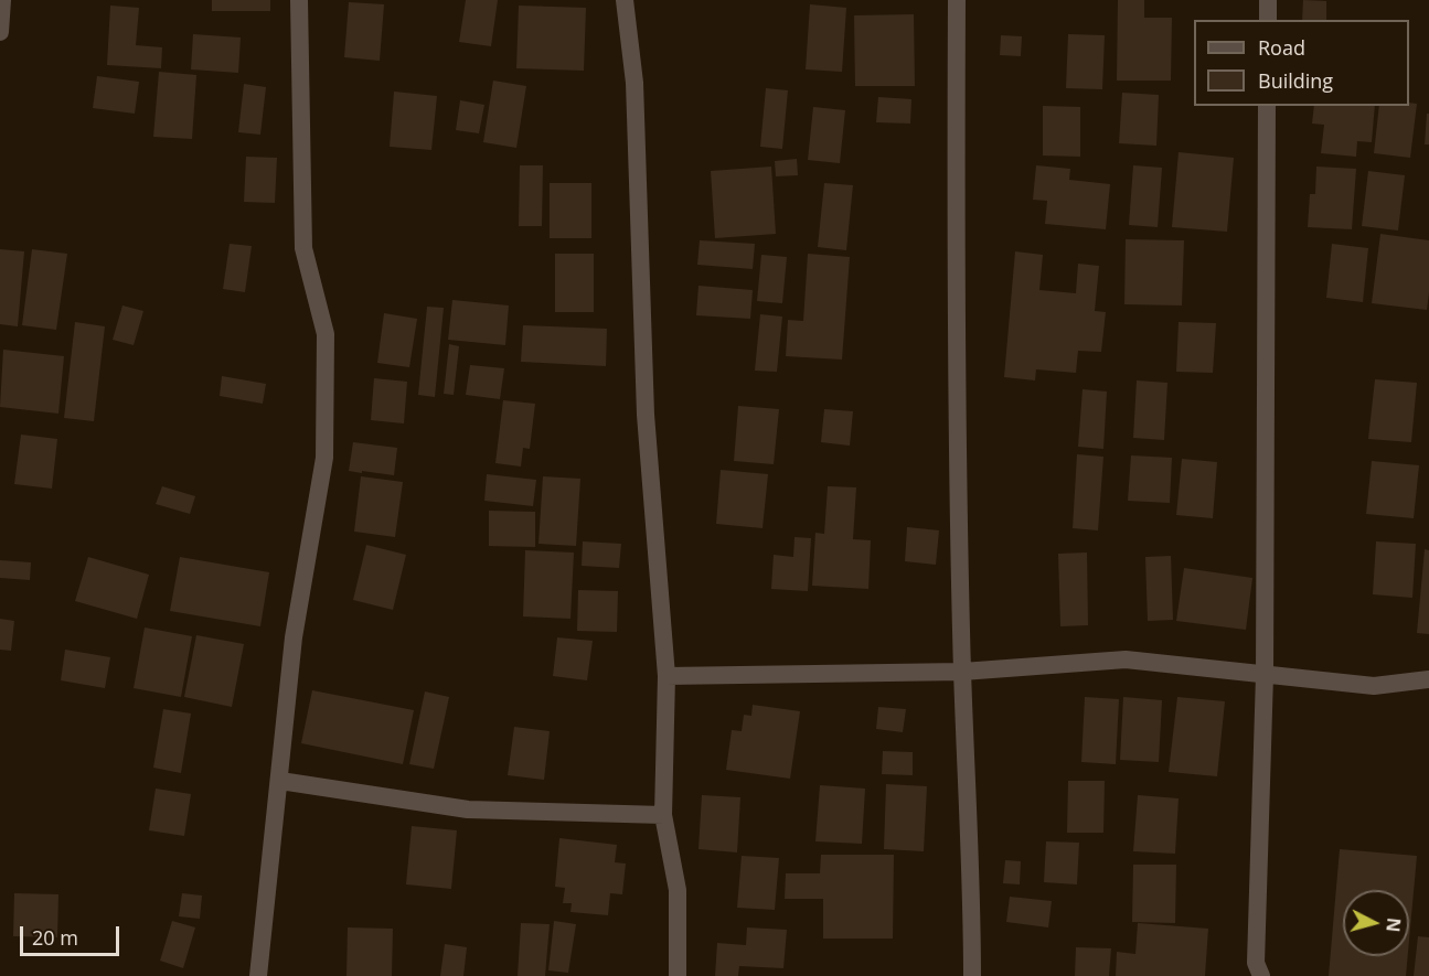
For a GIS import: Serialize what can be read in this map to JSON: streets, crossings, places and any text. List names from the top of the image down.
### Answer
{
  "legend": ["Road", "Building"],
  "scale_bar": "20 m",
  "north": "right"
}
